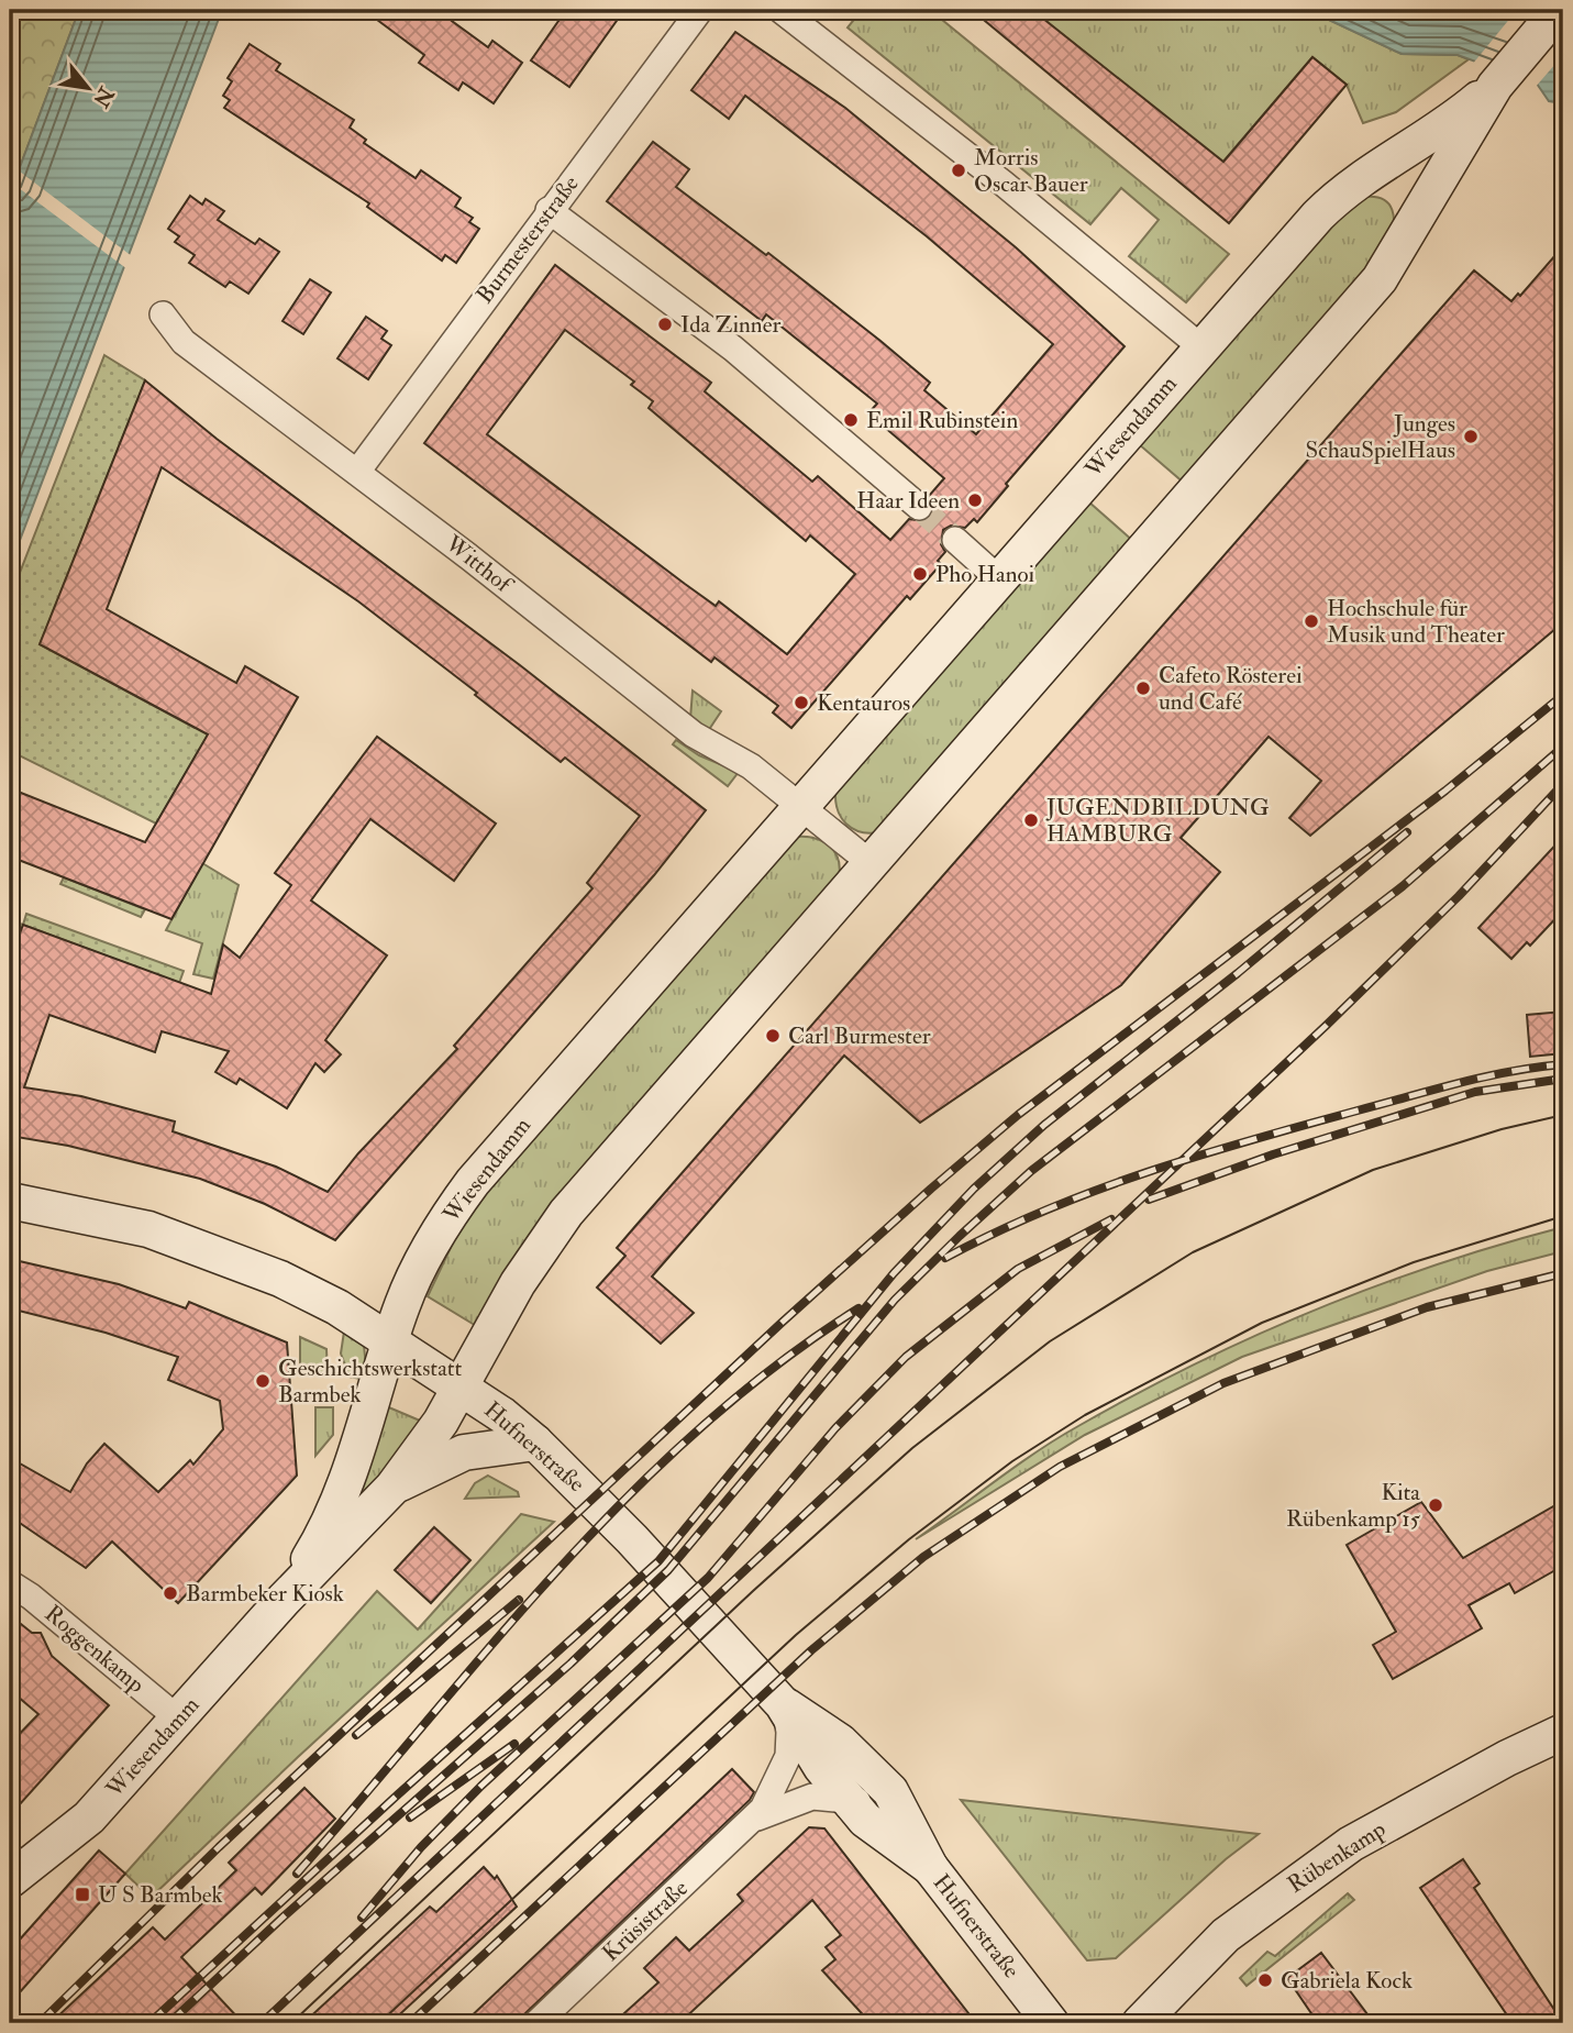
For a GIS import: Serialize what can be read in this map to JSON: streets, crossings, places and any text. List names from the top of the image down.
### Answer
{
  "streets": {
    "street": [
      "Burmesterstraße",
      "Wiesendamm",
      "Witthof",
      "Hufnerstraße",
      "Roggenkamp",
      "Rübenkamp",
      "Krüsistraße"
    ]
  },
  "crossings": [
    ["Burmesterstraße", "Witthof"],
    ["Wiesendamm", "Witthof"],
    ["Wiesendamm", "Hufnerstraße"],
    ["Wiesendamm", "Roggenkamp"],
    ["Hufnerstraße", "Krüsistraße"]
  ],
  "places": {
    "other": [
      "Morris Oscar Bauer",
      "Ida Zinner",
      "Emil Rubinstein",
      "Junges SchauSpielHaus",
      "Haar Ideen",
      "Pho Hanoi",
      "Hochschule für Musik und Theater",
      "Cafeto Rösterei und Café",
      "Kentauros",
      "JUGENDBILDUNG HAMBURG",
      "Carl Burmester",
      "Geschichtswerkstatt Barmbek",
      "Kita Rübenkamp 15",
      "Barmbeker Kiosk",
      "Gabriela Kock"
    ],
    "transit": ["U S Barmbek"]
  },
  "north": "bottom right"
}
